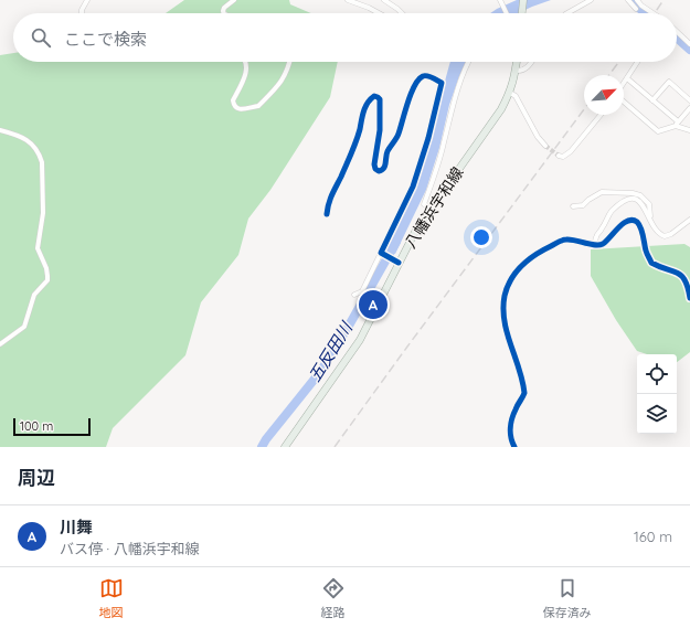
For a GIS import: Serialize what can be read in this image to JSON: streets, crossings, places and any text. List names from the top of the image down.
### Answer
{
  "streets": {
    "main road": ["八幡浜宇和線"]
  },
  "water": ["五反田川"],
  "scale_bar": "100 m",
  "north": "top right",
  "page": {
    "search": "ここで検索",
    "pins": "A",
    "scale": "100 m",
    "heading": "周辺",
    "list": [
      {
        "mark": "A",
        "name": "川舞",
        "note": "バス停 · 八幡浜宇和線",
        "value": "160 m"
      }
    ],
    "nav": ["地図", "経路", "保存済み"]
  }
}
